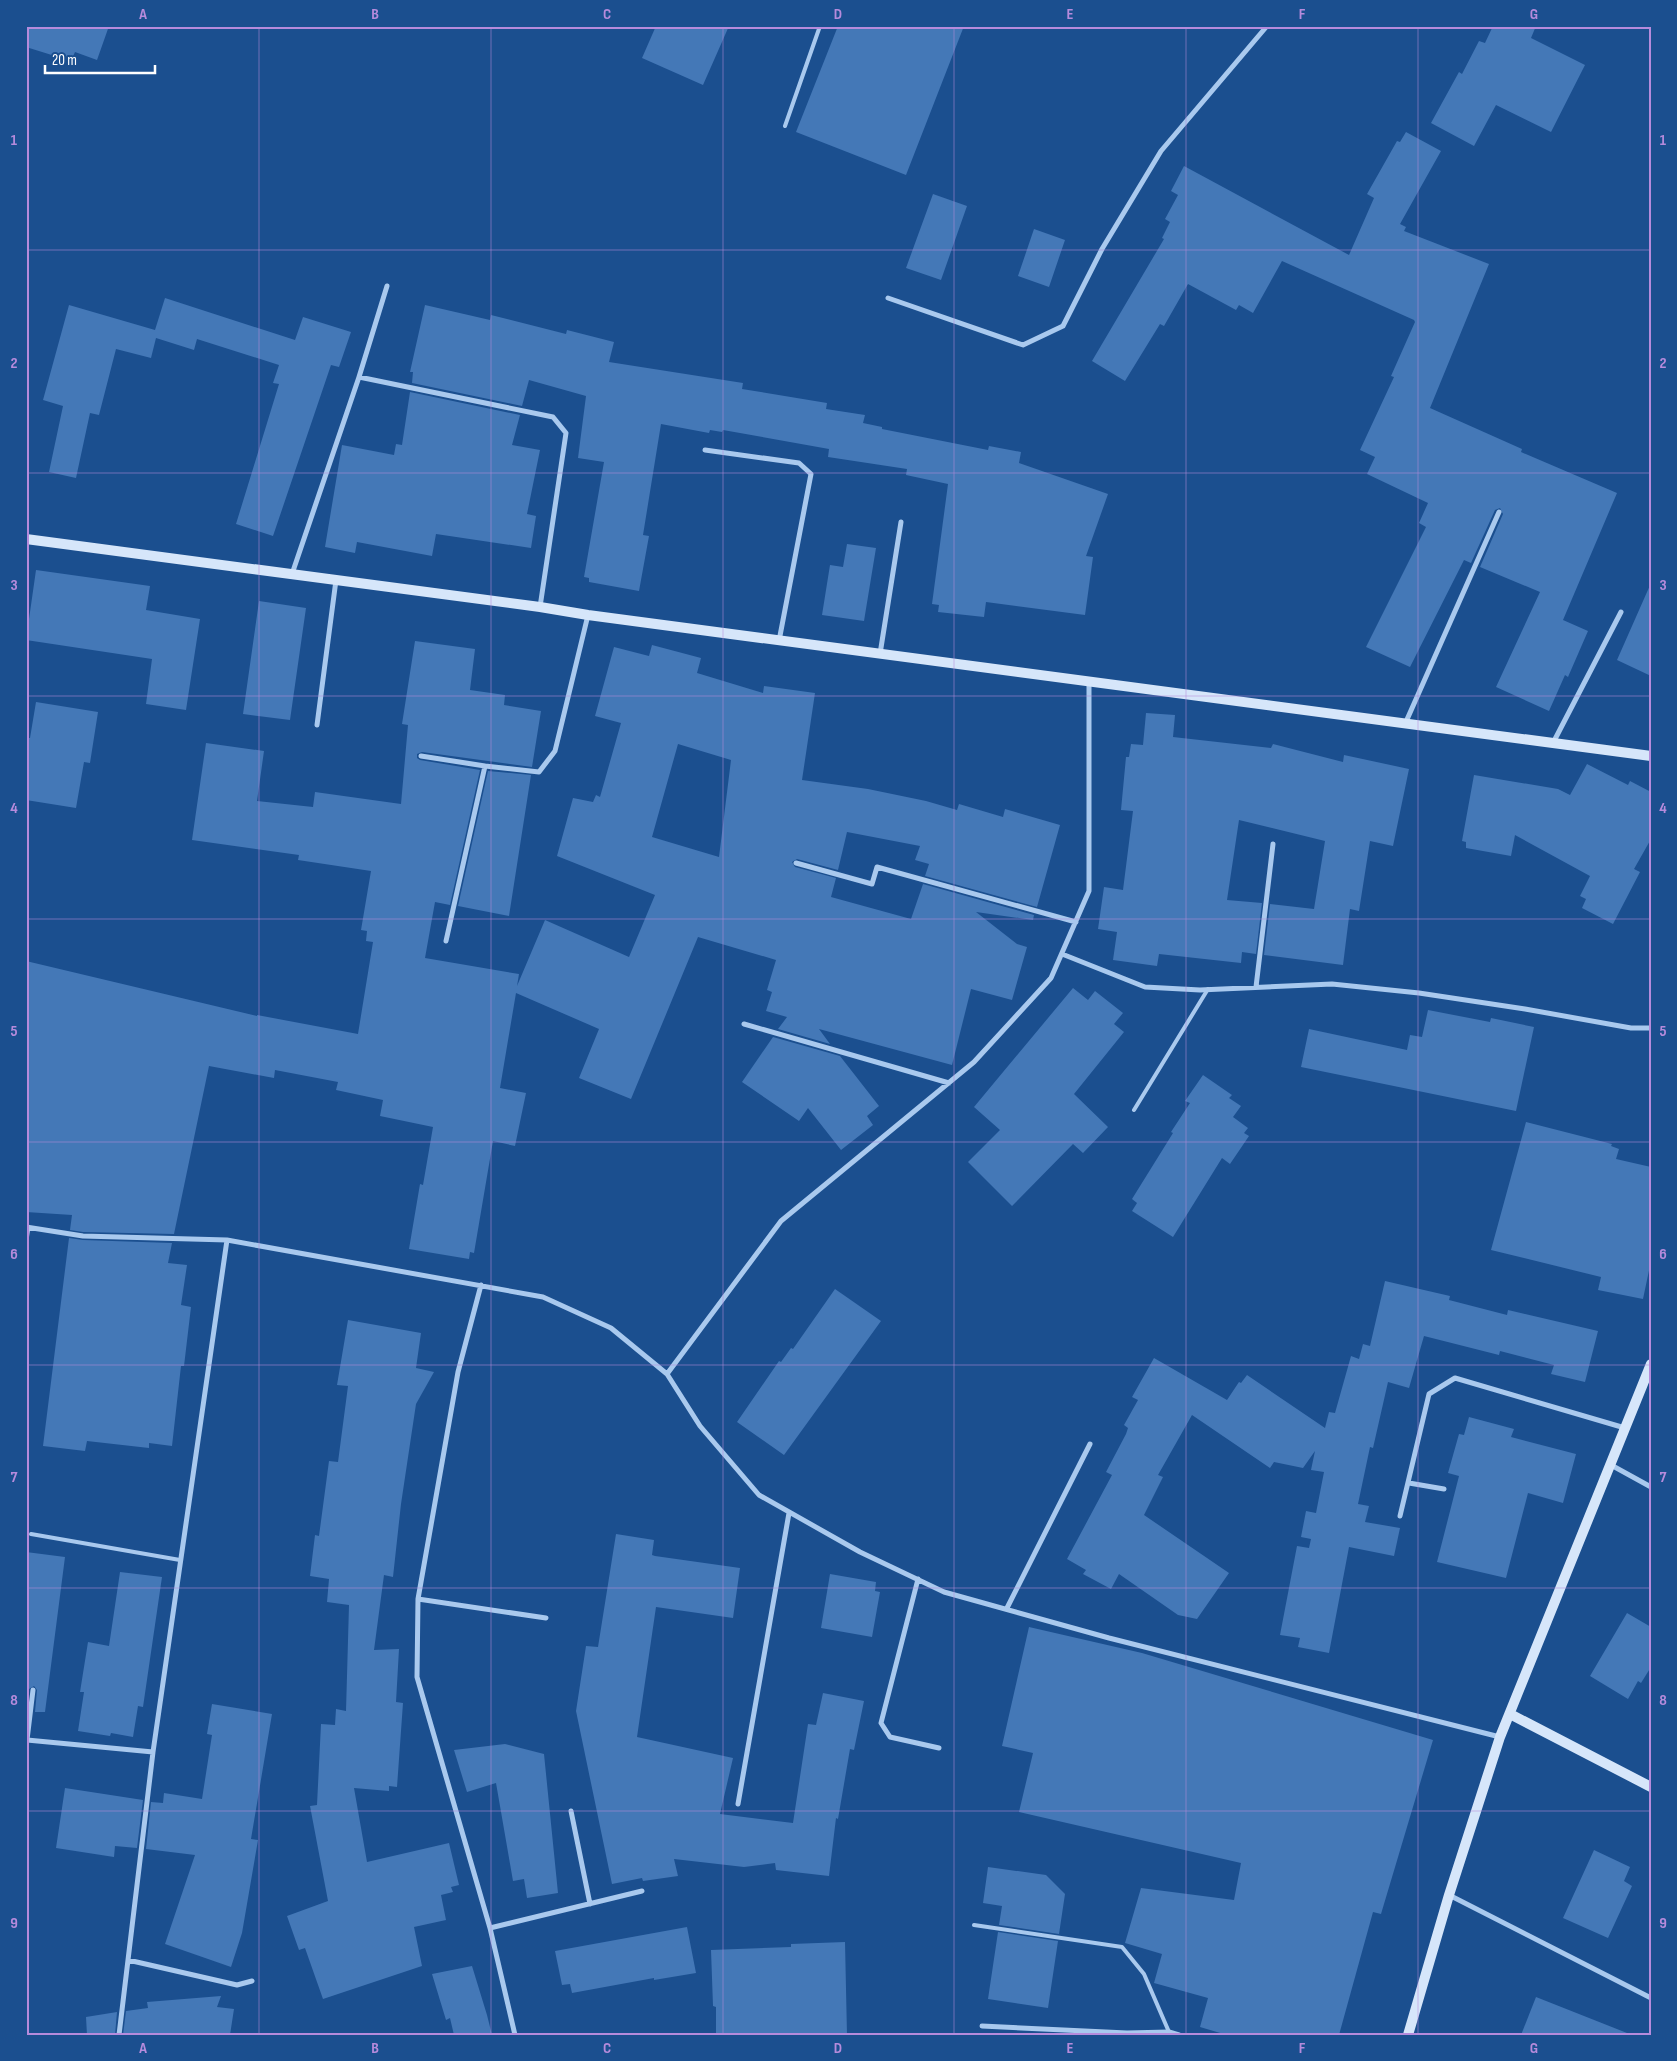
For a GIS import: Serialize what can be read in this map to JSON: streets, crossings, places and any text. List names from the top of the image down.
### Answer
{
  "scale_bar": "20 m",
  "grid": {
    "columns": [
      "A",
      "B",
      "C",
      "D",
      "E",
      "F",
      "G"
    ],
    "rows": [
      "1",
      "2",
      "3",
      "4",
      "5",
      "6",
      "7",
      "8",
      "9"
    ]
  }
}
